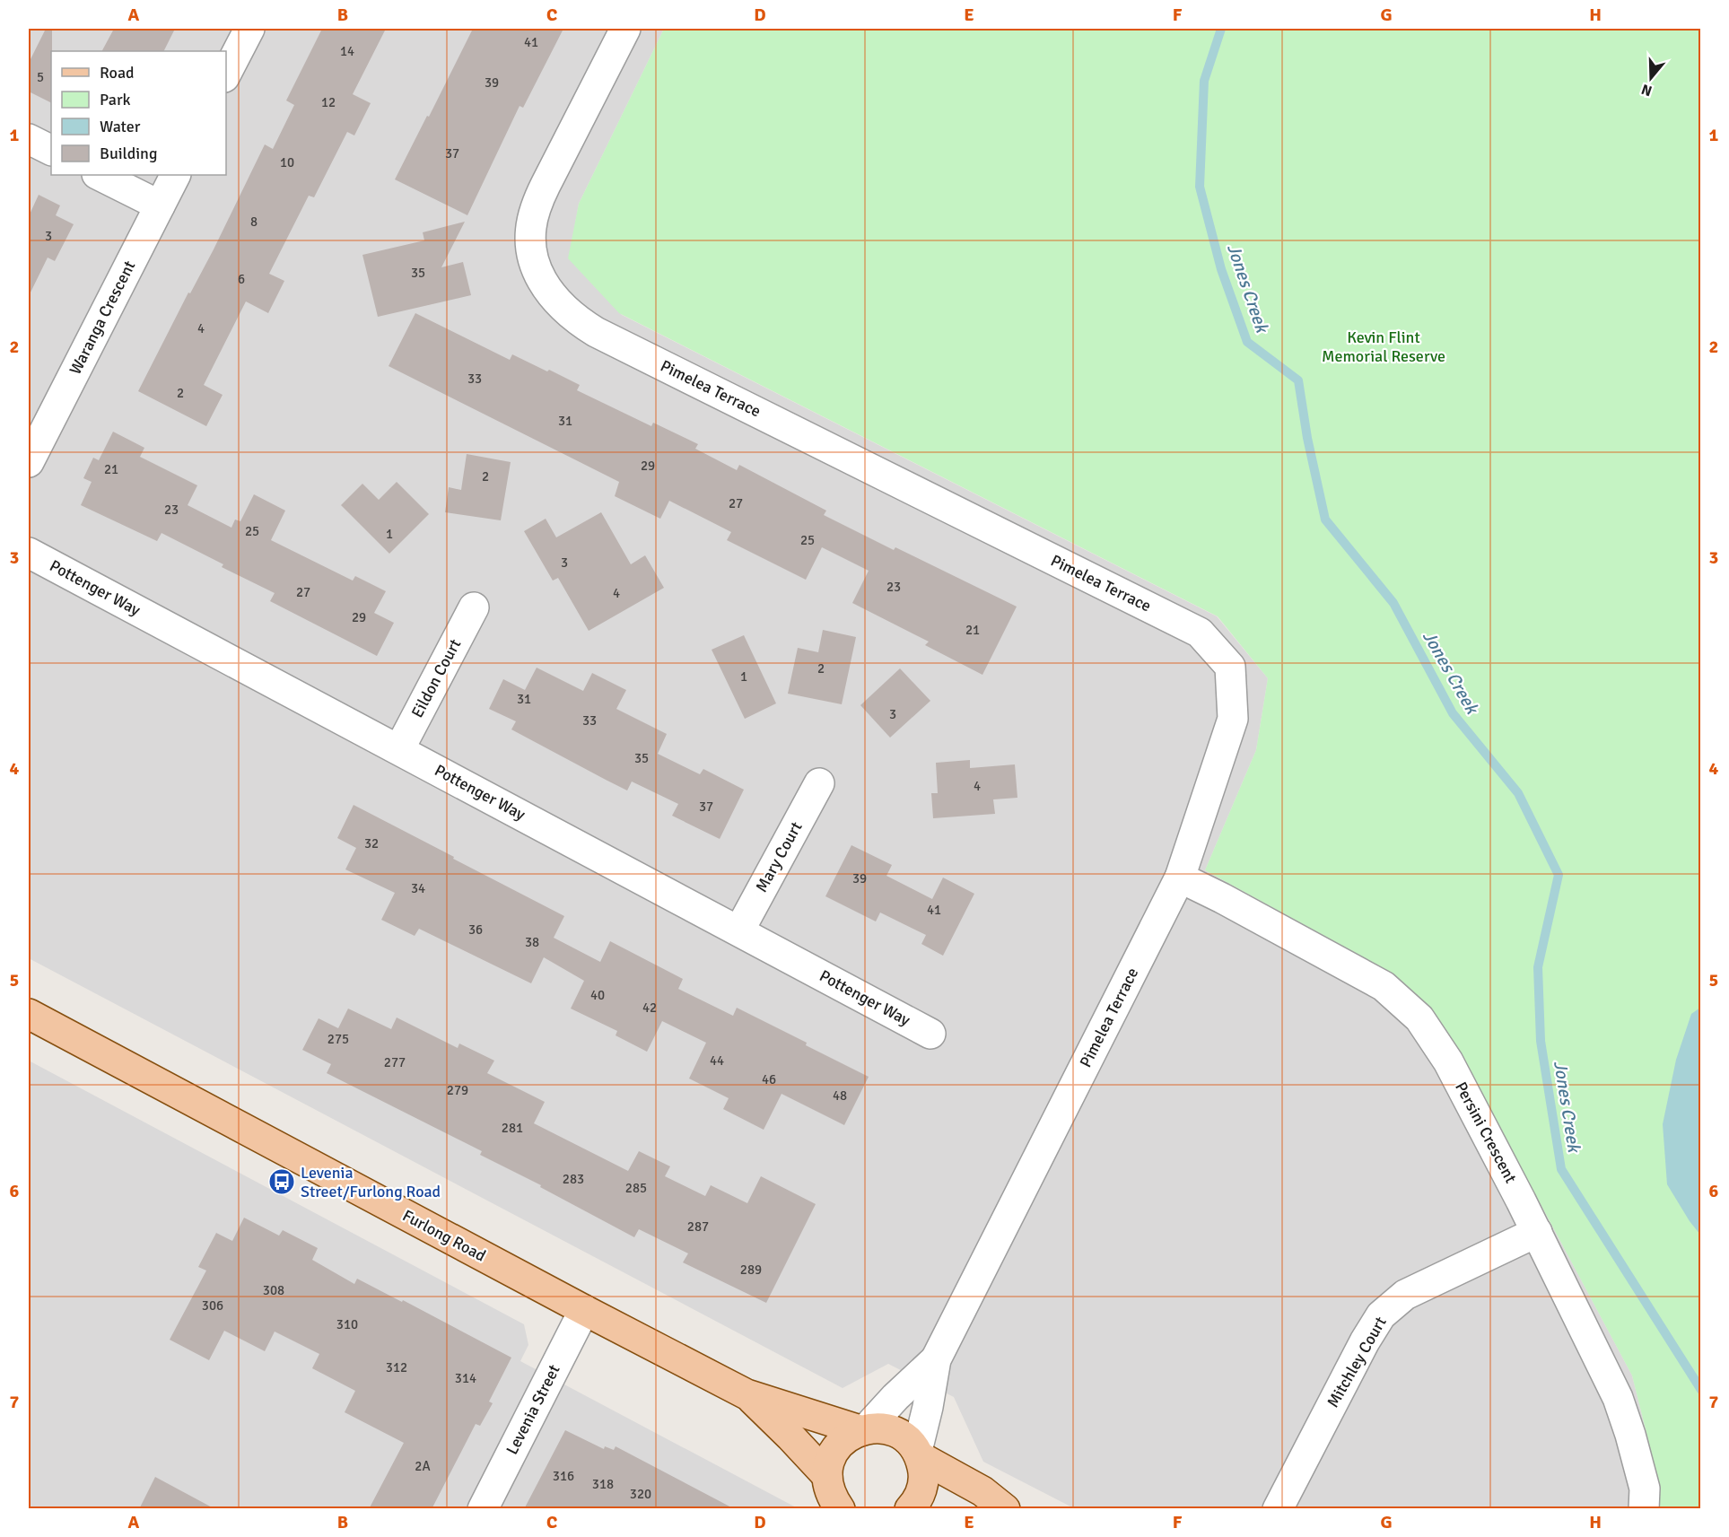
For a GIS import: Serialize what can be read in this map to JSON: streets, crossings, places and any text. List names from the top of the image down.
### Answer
{
  "streets": {
    "main road": ["Furlong Road"],
    "street": [
      "Waranga Crescent",
      "Pimelea Terrace",
      "Pottenger Way",
      "Eildon Court",
      "Mary Court",
      "Persini Crescent",
      "Mitchley Court",
      "Levenia Street"
    ]
  },
  "crossings": [
    ["Pimelea Terrace", "Persini Crescent"],
    ["Pimelea Terrace", "Furlong Road"],
    ["Pottenger Way", "Eildon Court"],
    ["Pottenger Way", "Mary Court"],
    ["Persini Crescent", "Mitchley Court"],
    ["Furlong Road", "Levenia Street"]
  ],
  "water": ["Jones Creek"],
  "parks": ["Kevin Flint Memorial Reserve"],
  "places": {
    "bus stop": ["Levenia Street/Furlong Road"]
  },
  "house_numbers": [
    "41",
    "14",
    "5",
    "39",
    "12",
    "37",
    "10",
    "8",
    "3",
    "35",
    "6",
    "4",
    "33",
    "2",
    "31",
    "29",
    "21",
    "2",
    "27",
    "23",
    "25",
    "1",
    "25",
    "3",
    "23",
    "27",
    "4",
    "29",
    "21",
    "2",
    "1",
    "31",
    "3",
    "33",
    "35",
    "4",
    "37",
    "32",
    "39",
    "34",
    "41",
    "36",
    "38",
    "40",
    "42",
    "275",
    "44",
    "277",
    "46",
    "279",
    "48",
    "281",
    "283",
    "285",
    "287",
    "289",
    "308",
    "306",
    "310",
    "312",
    "314",
    "2A",
    "316",
    "318",
    "320"
  ],
  "legend": [
    "Road",
    "Park",
    "Water",
    "Building"
  ],
  "north": "bottom",
  "grid": {
    "columns": [
      "A",
      "B",
      "C",
      "D",
      "E",
      "F",
      "G",
      "H"
    ],
    "rows": [
      "1",
      "2",
      "3",
      "4",
      "5",
      "6",
      "7"
    ]
  }
}
